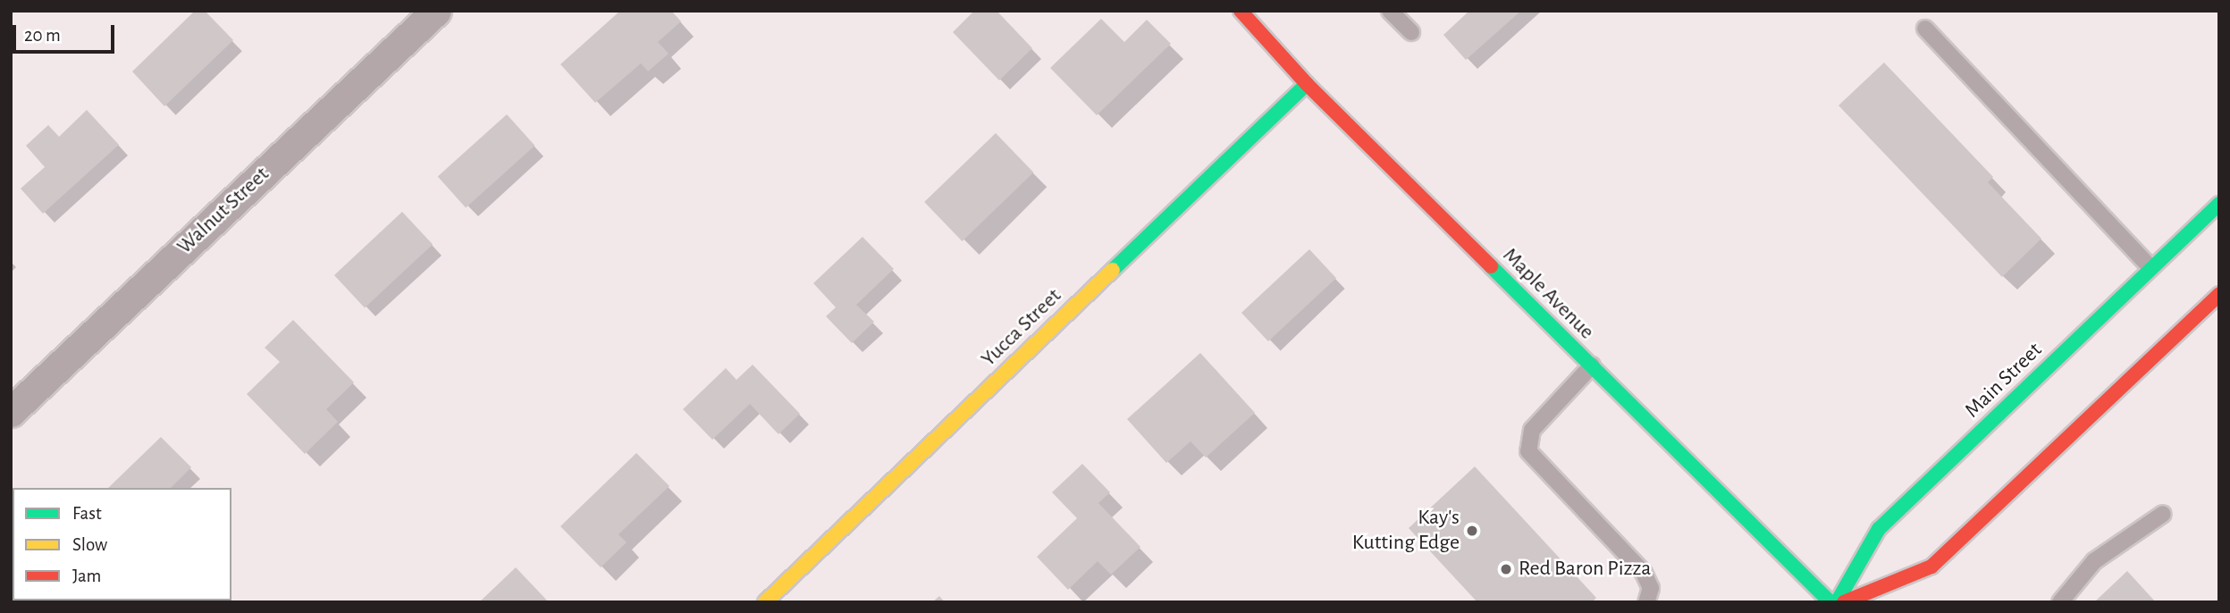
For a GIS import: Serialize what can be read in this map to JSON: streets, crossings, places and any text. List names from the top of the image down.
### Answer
{
  "streets": {
    "street": [
      "Walnut Street",
      "Maple Avenue",
      "Yucca Street",
      "Main Street"
    ]
  },
  "crossings": [
    ["Maple Avenue", "Yucca Street"]
  ],
  "places": ["Kay's Kutting Edge", "Red Baron Pizza"],
  "legend": ["Fast", "Slow", "Jam"],
  "scale_bar": "20 m"
}
